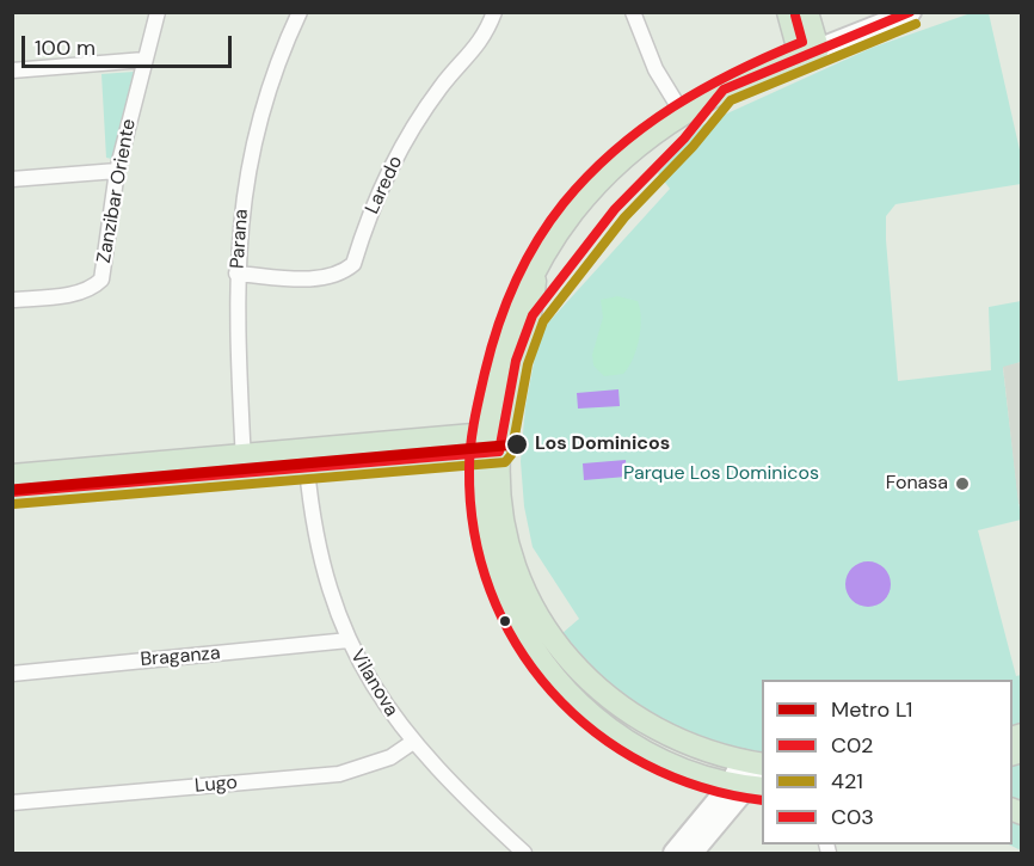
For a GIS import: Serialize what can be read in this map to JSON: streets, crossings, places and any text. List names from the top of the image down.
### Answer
{
  "streets": {
    "street": [
      "Laredo",
      "Zanzibar Oriente",
      "Parana",
      "Braganza",
      "Vilanova",
      "Lugo"
    ]
  },
  "crossings": [
    ["Laredo", "Parana"],
    ["Braganza", "Vilanova"],
    ["Vilanova", "Lugo"]
  ],
  "parks": ["Parque Los Dominicos"],
  "places": ["Los Dominicos", "Fonasa"],
  "lines": [
    "transit line C02",
    "transit line C03",
    "transit line 421",
    "metro line L1"
  ],
  "legend": [
    "Metro L1",
    "C02",
    "421",
    "C03"
  ],
  "scale_bar": "100 m"
}
